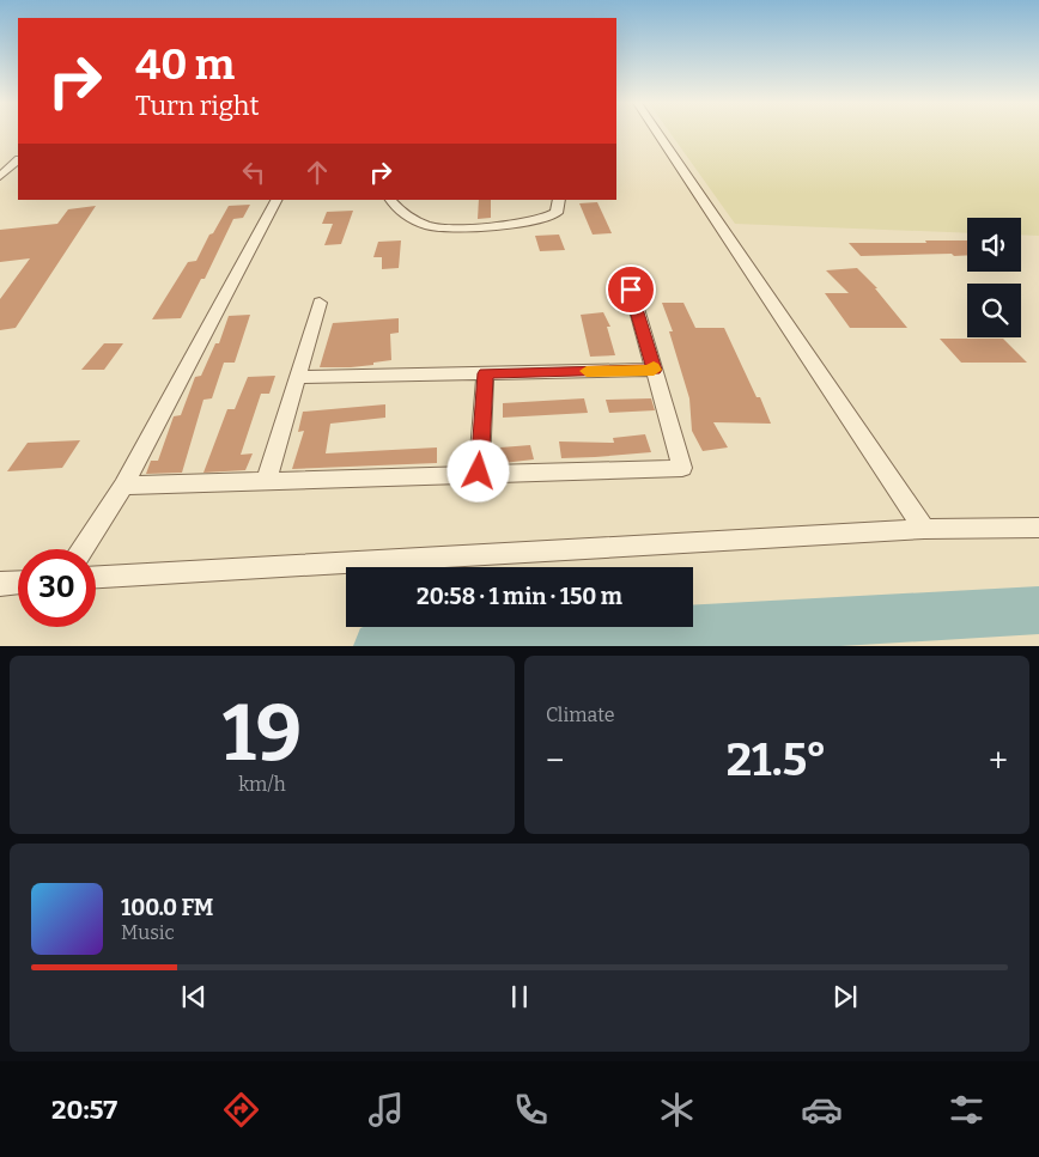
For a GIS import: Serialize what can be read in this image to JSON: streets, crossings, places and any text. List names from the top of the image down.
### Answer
{
  "page": {
    "turn": ["40 m", "Turn right"],
    "limit": "30",
    "trip": "20:58 · 1 min · 150 m",
    "tile": [
      ["19", "km/h"],
      "Climate"
    ],
    "heat": ["−", "21.5°", "+"],
    "song": ["100.0 FM", "Music"],
    "tabs": "20:57"
  }
}
